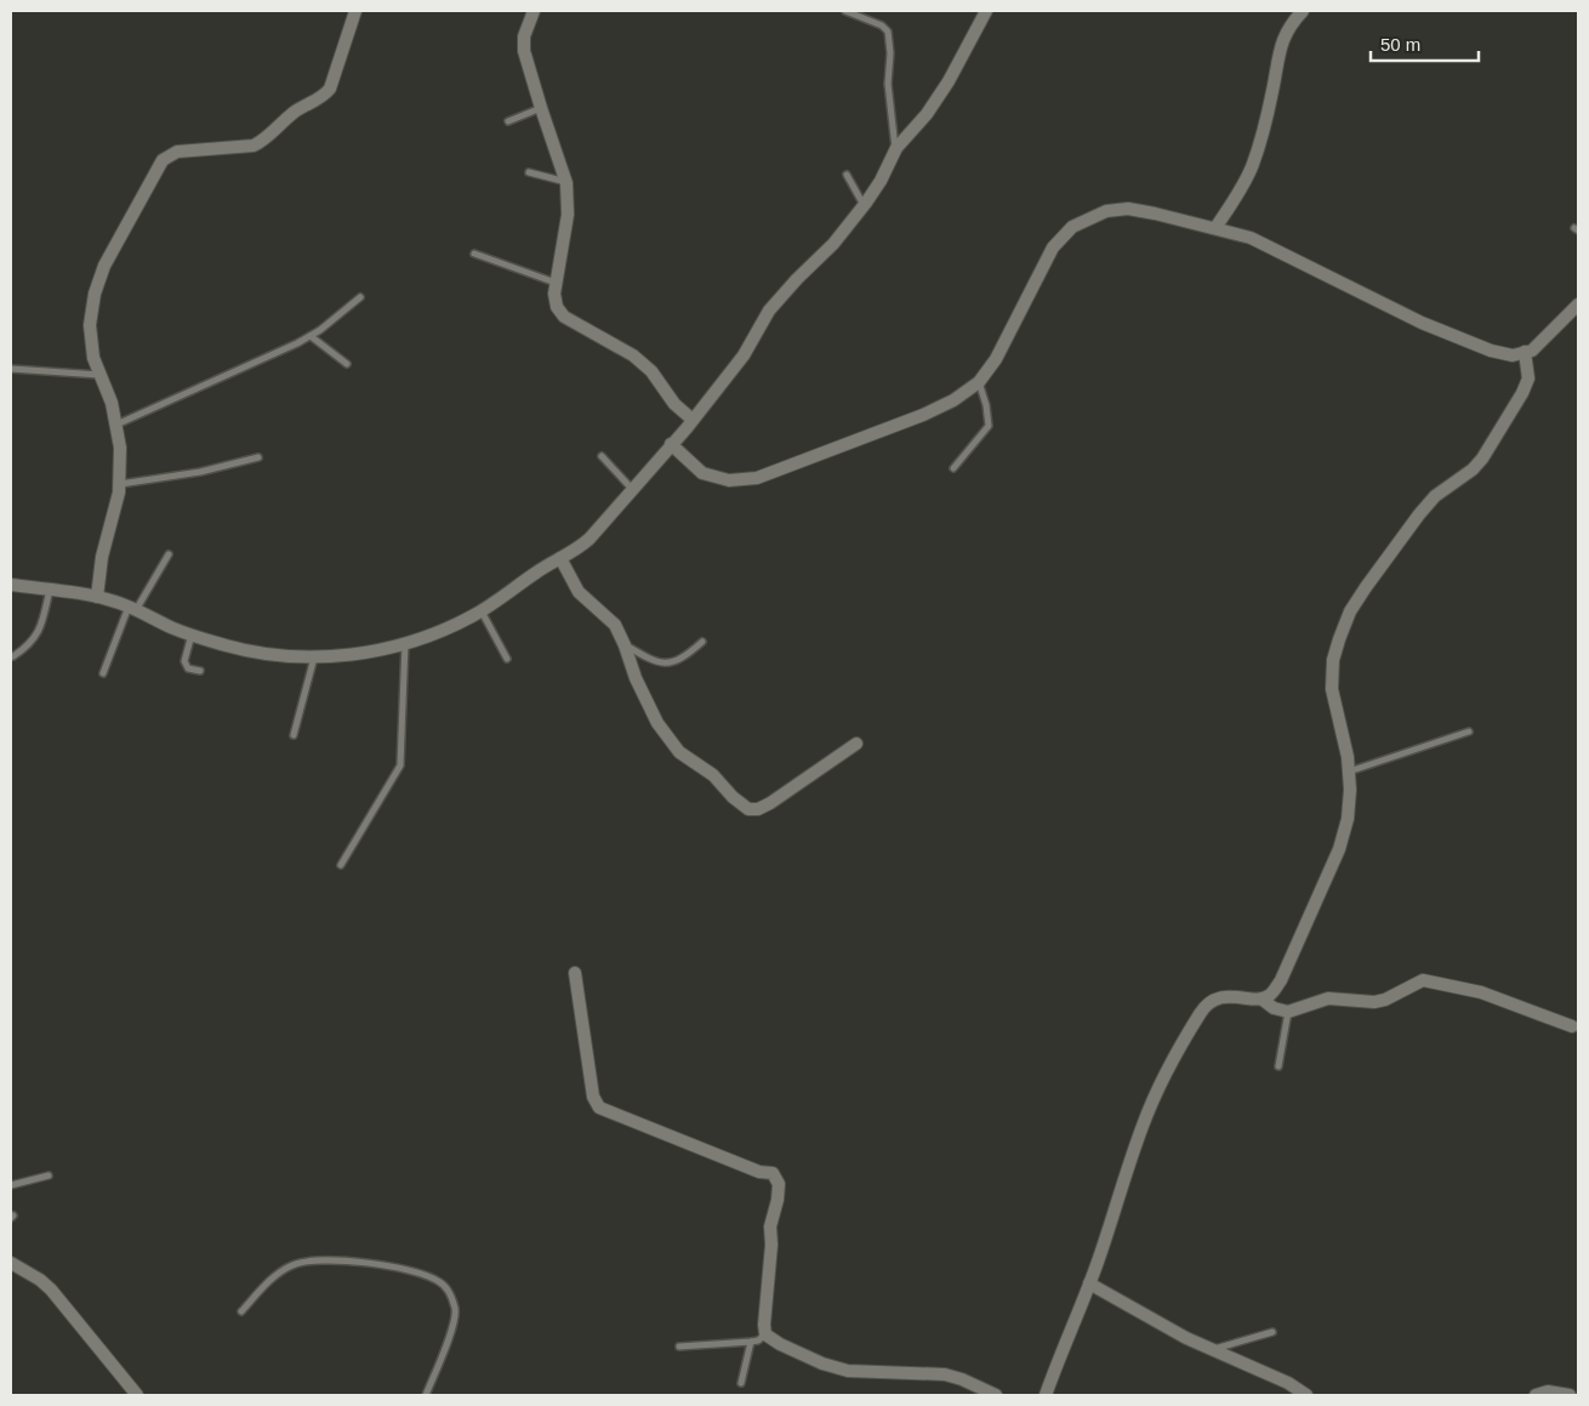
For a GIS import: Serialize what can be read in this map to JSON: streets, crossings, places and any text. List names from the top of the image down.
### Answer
{
  "scale_bar": "50 m"
}
